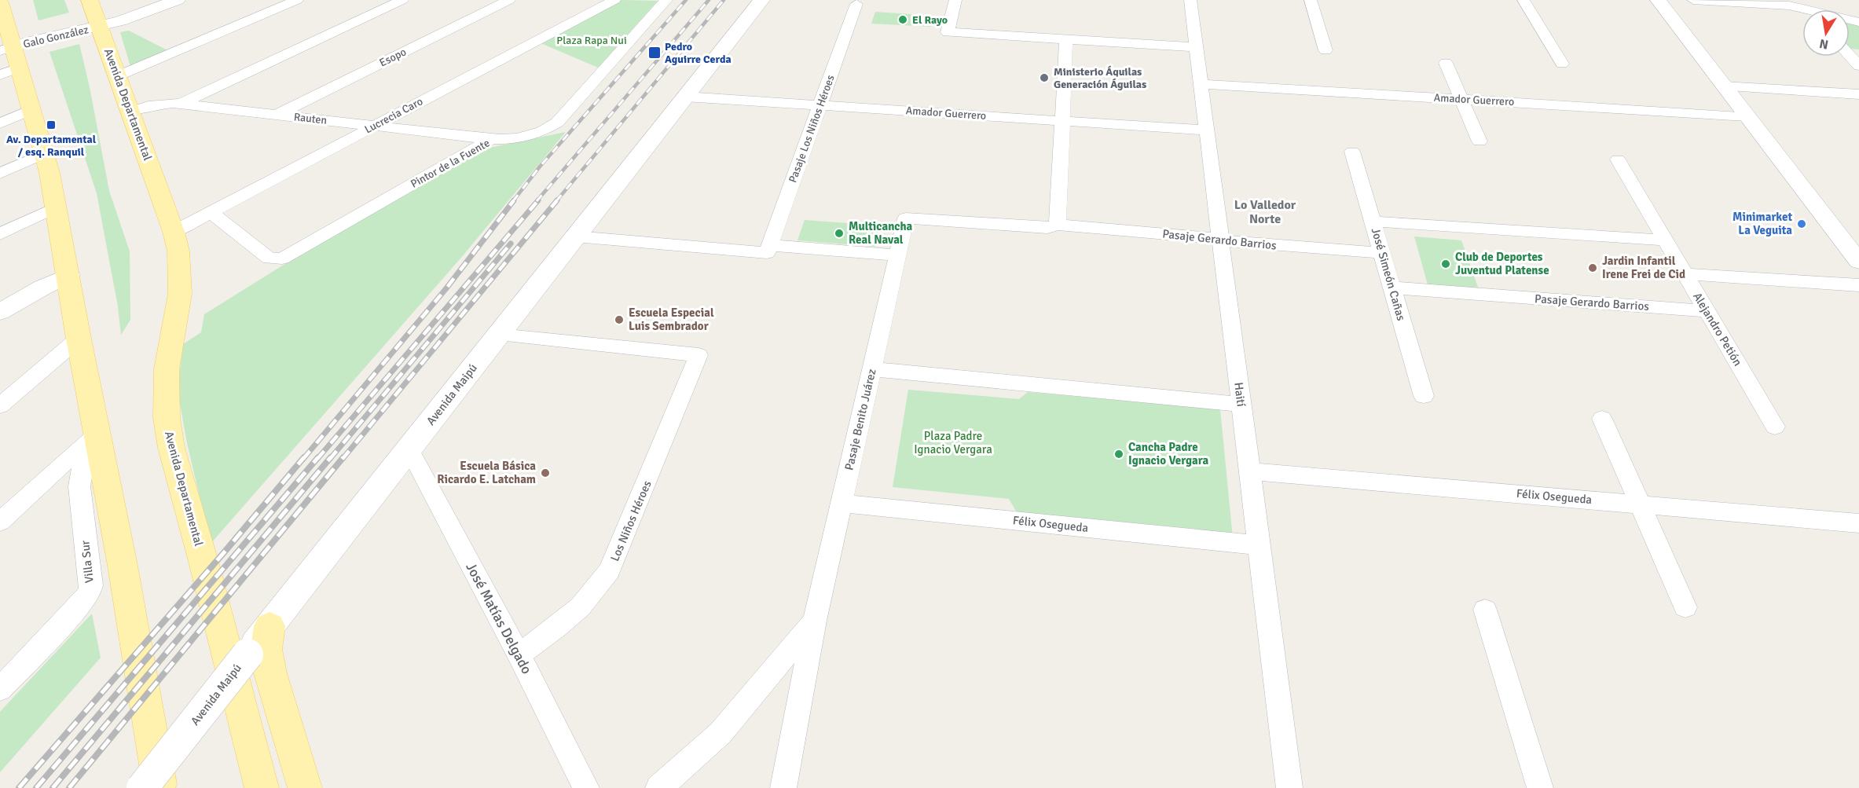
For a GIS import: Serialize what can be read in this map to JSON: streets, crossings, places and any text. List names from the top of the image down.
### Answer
{
  "streets": {
    "main road": ["Avenida Departamental", "Avenida Maipú"],
    "street": [
      "Galo González",
      "Esopo",
      "Amador Guerrero",
      "Lucrecia Caro",
      "Rauten",
      "Pasaje Los Niños Héroes",
      "Pintor de la Fuente",
      "Pasaje Gerardo Barrios",
      "José Simeón Cañas",
      "Alejandro Petión",
      "Haití",
      "Pasaje Benito Juárez",
      "Félix Osegueda",
      "Los Niños Héroes",
      "Villa Sur",
      "José Matías Delgado"
    ]
  },
  "crossings": [
    ["Galo González", "Avenida Departamental"],
    ["Esopo", "Rauten"],
    ["Amador Guerrero", "Pasaje Los Niños Héroes"],
    ["Amador Guerrero", "Avenida Maipú"],
    ["Amador Guerrero", "Haití"],
    ["Avenida Departamental", "Lucrecia Caro"],
    ["Avenida Departamental", "Rauten"],
    ["Lucrecia Caro", "Rauten"],
    ["Lucrecia Caro", "Pintor de la Fuente"],
    ["Rauten", "Pintor de la Fuente"],
    ["Pasaje Gerardo Barrios", "José Simeón Cañas"],
    ["Pasaje Gerardo Barrios", "Alejandro Petión"],
    ["Pasaje Gerardo Barrios", "Haití"],
    ["Pasaje Gerardo Barrios", "Pasaje Benito Juárez"],
    ["Avenida Maipú", "Los Niños Héroes"],
    ["Avenida Maipú", "José Matías Delgado"],
    ["Haití", "Félix Osegueda"],
    ["Pasaje Benito Juárez", "Félix Osegueda"],
    ["Los Niños Héroes", "José Matías Delgado"]
  ],
  "districts": ["Lo Valledor Norte"],
  "parks": ["Plaza Rapa Nui", "Plaza Padre Ignacio Vergara"],
  "places": {
    "other": [
      "El Rayo",
      "Ministerio Águilas Generación Águilas",
      "Minimarket La Veguita",
      "Multicancha Real Naval",
      "Club de Deportes Juventud Platense",
      "Jardin Infantil Irene Frei de Cid",
      "Escuela Especial Luis Sembrador",
      "Cancha Padre Ignacio Vergara",
      "Escuela Básica Ricardo E. Latcham"
    ],
    "transit": ["Pedro Aguirre Cerda", "Av. Departamental / esq. Ranquil"]
  },
  "north": "bottom"
}
